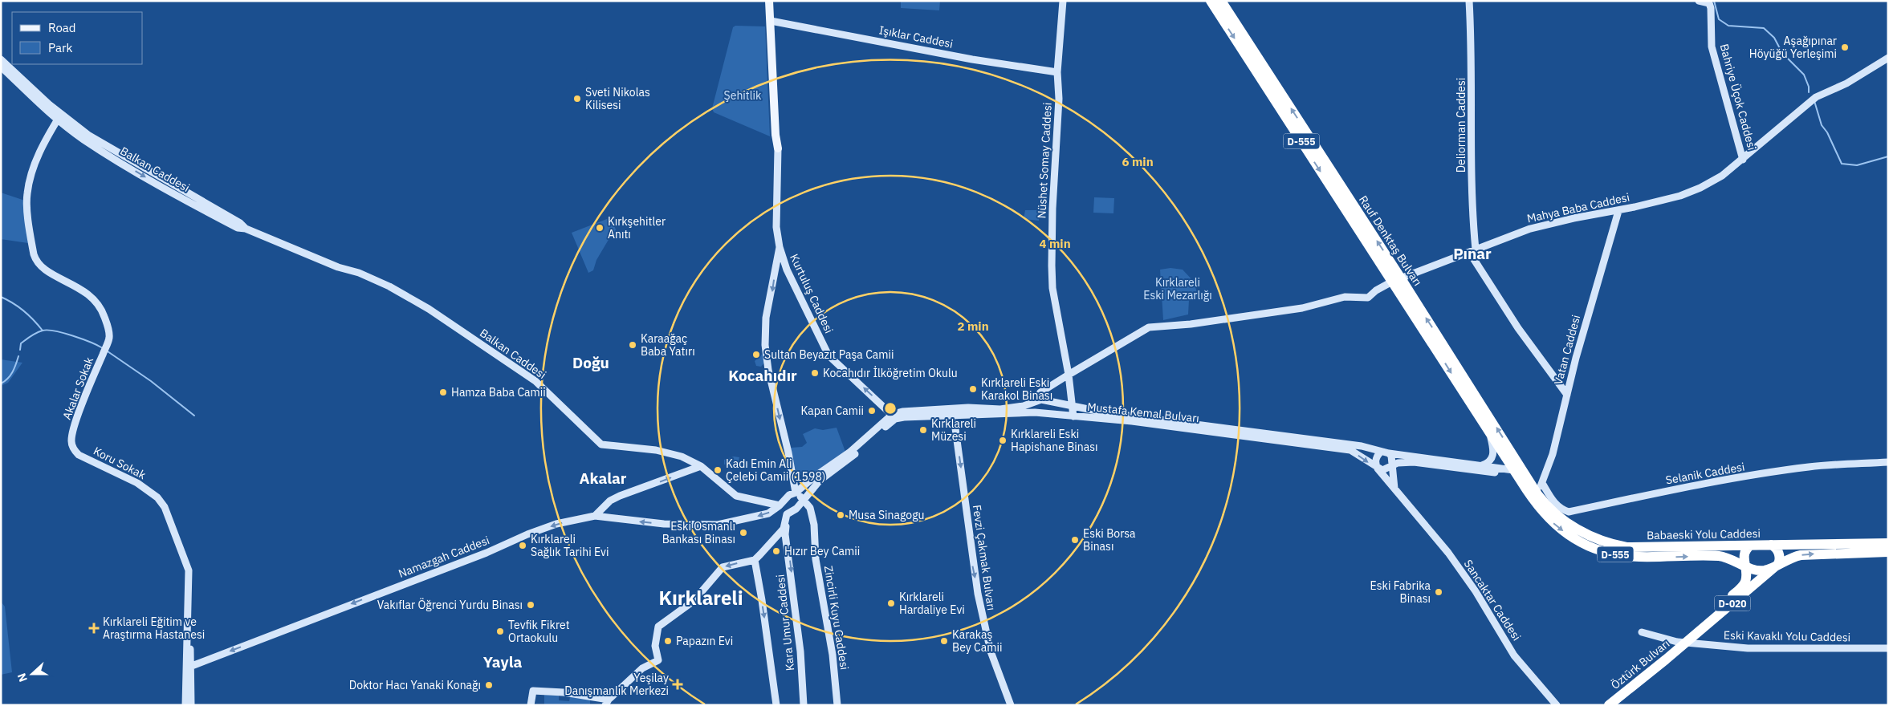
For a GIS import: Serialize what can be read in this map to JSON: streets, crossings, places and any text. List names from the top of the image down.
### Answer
{
  "streets": {
    "highway": [
      "D-555",
      "Rauf Denktaş Bulvarı",
      "Babaeski Yolu Caddesi",
      "D-020",
      "Öztürk Bulvarı"
    ],
    "main road": ["Kurtuluş Caddesi"],
    "street": [
      "Işıklar Caddesi",
      "Bahriye Üçok Caddesi",
      "Deliorman Caddesi",
      "Nüshet Somay Caddesi",
      "Balkan Caddesi",
      "Mahya Baba Caddesi",
      "Vatan Caddesi",
      "Akalar Sokak",
      "Mustafa Kemal Bulvarı",
      "Koru Sokak",
      "Selanik Caddesi",
      "Namazgah Caddesi",
      "Fevzi Çakmak Bulvarı",
      "Sancaktar Caddesi",
      "Zincirli Kuyu Caddesi",
      "Kara Umur Caddesi",
      "Eski Kavaklı Yolu Caddesi"
    ]
  },
  "crossings": [
    ["Işıklar Caddesi", "Nüshet Somay Caddesi"],
    ["Işıklar Caddesi", "Kurtuluş Caddesi"],
    ["Bahriye Üçok Caddesi", "Mahya Baba Caddesi"],
    ["Deliorman Caddesi", "Mahya Baba Caddesi"],
    ["Deliorman Caddesi", "Vatan Caddesi"],
    ["Nüshet Somay Caddesi", "Mahya Baba Caddesi"],
    ["Nüshet Somay Caddesi", "Mustafa Kemal Bulvarı"],
    ["Balkan Caddesi", "Akalar Sokak"],
    ["Mahya Baba Caddesi", "Rauf Denktaş Bulvarı"],
    ["Mahya Baba Caddesi", "Vatan Caddesi"],
    ["Rauf Denktaş Bulvarı", "Vatan Caddesi"],
    ["Rauf Denktaş Bulvarı", "Mustafa Kemal Bulvarı"],
    ["Rauf Denktaş Bulvarı", "Babaeski Yolu Caddesi"],
    ["Kurtuluş Caddesi", "Mustafa Kemal Bulvarı"],
    ["Vatan Caddesi", "Selanik Caddesi"],
    ["Vatan Caddesi", "Babaeski Yolu Caddesi"],
    ["Akalar Sokak", "Koru Sokak"],
    ["Mustafa Kemal Bulvarı", "Babaeski Yolu Caddesi"],
    ["Mustafa Kemal Bulvarı", "Fevzi Çakmak Bulvarı"],
    ["Mustafa Kemal Bulvarı", "Sancaktar Caddesi"],
    ["Babaeski Yolu Caddesi", "Öztürk Bulvarı"],
    ["Eski Kavaklı Yolu Caddesi", "Öztürk Bulvarı"]
  ],
  "one_way": ["Kurtuluş Caddesi", "Namazgah Caddesi", "Fevzi Çakmak Bulvarı"],
  "districts": [
    "Pınar",
    "Doğu",
    "Kocahıdır",
    "Akalar",
    "Kırklareli",
    "Yayla"
  ],
  "parks": ["Şehitlik", "Kırklareli Eski Mezarlığı"],
  "places": {
    "other": [
      "Aşağıpınar Höyüğü Yerleşimi",
      "Sveti Nikolas Kilisesi",
      "Kırkşehitler Anıtı",
      "Karaağaç Baba Yatırı",
      "Sultan Beyazıt Paşa Camii",
      "Kocahıdır İlköğretim Okulu",
      "Kırklareli Eski Karakol Binası",
      "Hamza Baba Camii",
      "Kapan Camii",
      "Kırklareli Müzesi",
      "Kırklareli Eski Hapishane Binası",
      "Kadı Emin Ali Çelebi Camii (1598)",
      "Musa Sinagogu",
      "Eski Osmanlı Bankası Binası",
      "Eski Borsa Binası",
      "Kırklareli Sağlık Tarihi Evi",
      "Hızır Bey Camii",
      "Eski Fabrika Binası",
      "Kırklareli Hardaliye Evi",
      "Vakıflar Öğrenci Yurdu Binası",
      "Tevfik Fikret Ortaokulu",
      "Papazın Evi",
      "Karakaş Bey Camii",
      "Doktor Hacı Yanaki Konağı"
    ],
    "health": ["Kırklareli Eğitim ve Araştırma Hastanesi", "Yeşilay Danışmanlık Merkezi"]
  },
  "legend": ["Road", "Park"],
  "north": "left",
  "rings": ["6 min", "4 min", "2 min"]
}
